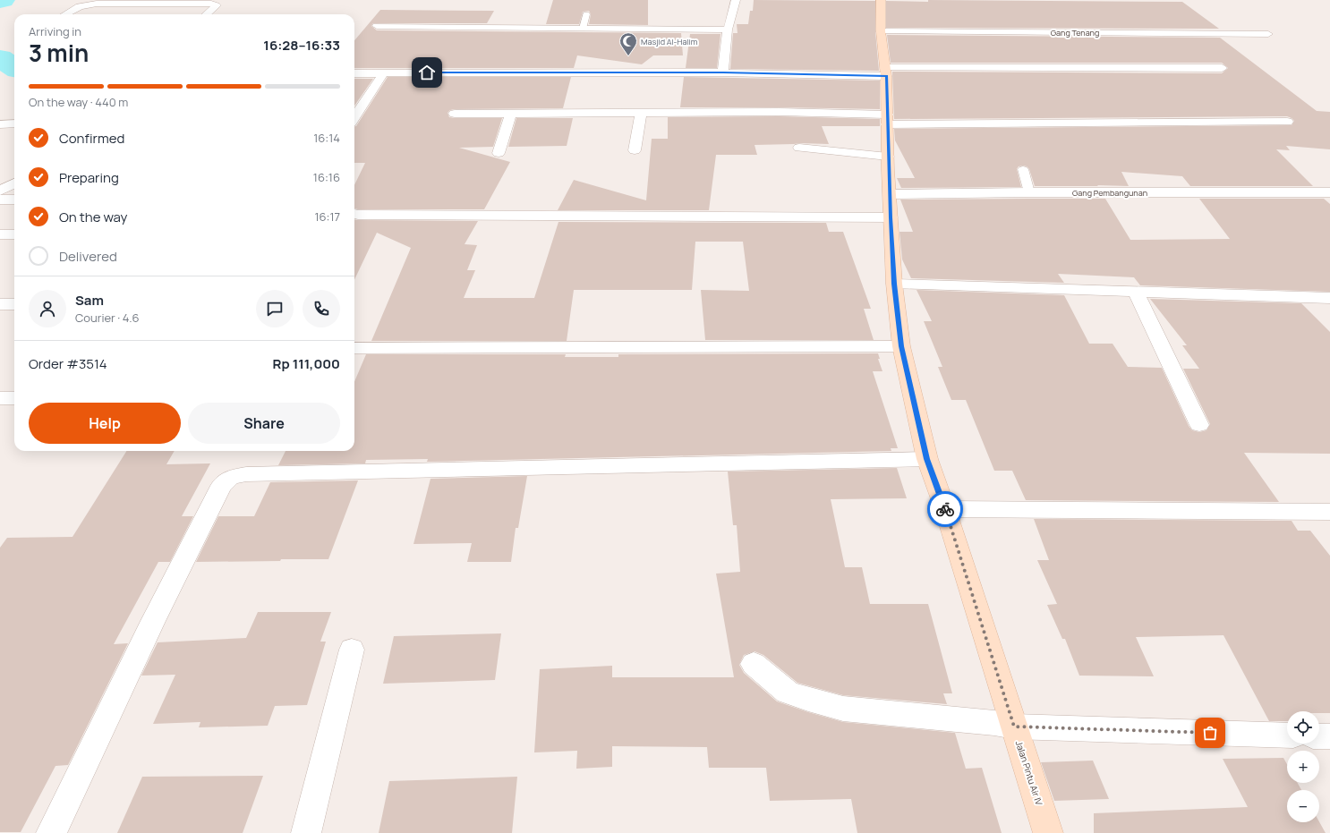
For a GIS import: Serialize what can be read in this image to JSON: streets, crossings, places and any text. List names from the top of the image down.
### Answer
{
  "streets": {
    "main road": ["Jalan Pintu Air IV"],
    "street": ["Gang Tenang", "Gang Pembangunan"]
  },
  "crossings": [
    ["Gang Tenang", "Jalan Pintu Air IV"],
    ["Gang Pembangunan", "Jalan Pintu Air IV"]
  ],
  "places": {
    "mosque": ["Masjid Al-Halim"]
  },
  "page": {
    "heading": ["3 min", "Arriving in", "16:28–16:33"],
    "panel": [
      "Sam",
      "Courier · 4.6",
      "Order #3514",
      "Rp 111,000"
    ],
    "bar": "On the way · 440 m",
    "list": [
      ["Confirmed", "16:14"],
      ["Preparing", "16:16"],
      ["On the way", "16:17"],
      "Delivered"
    ],
    "buttons": ["Help", "Share"],
    "map_buttons": ["+", "−"]
  }
}
